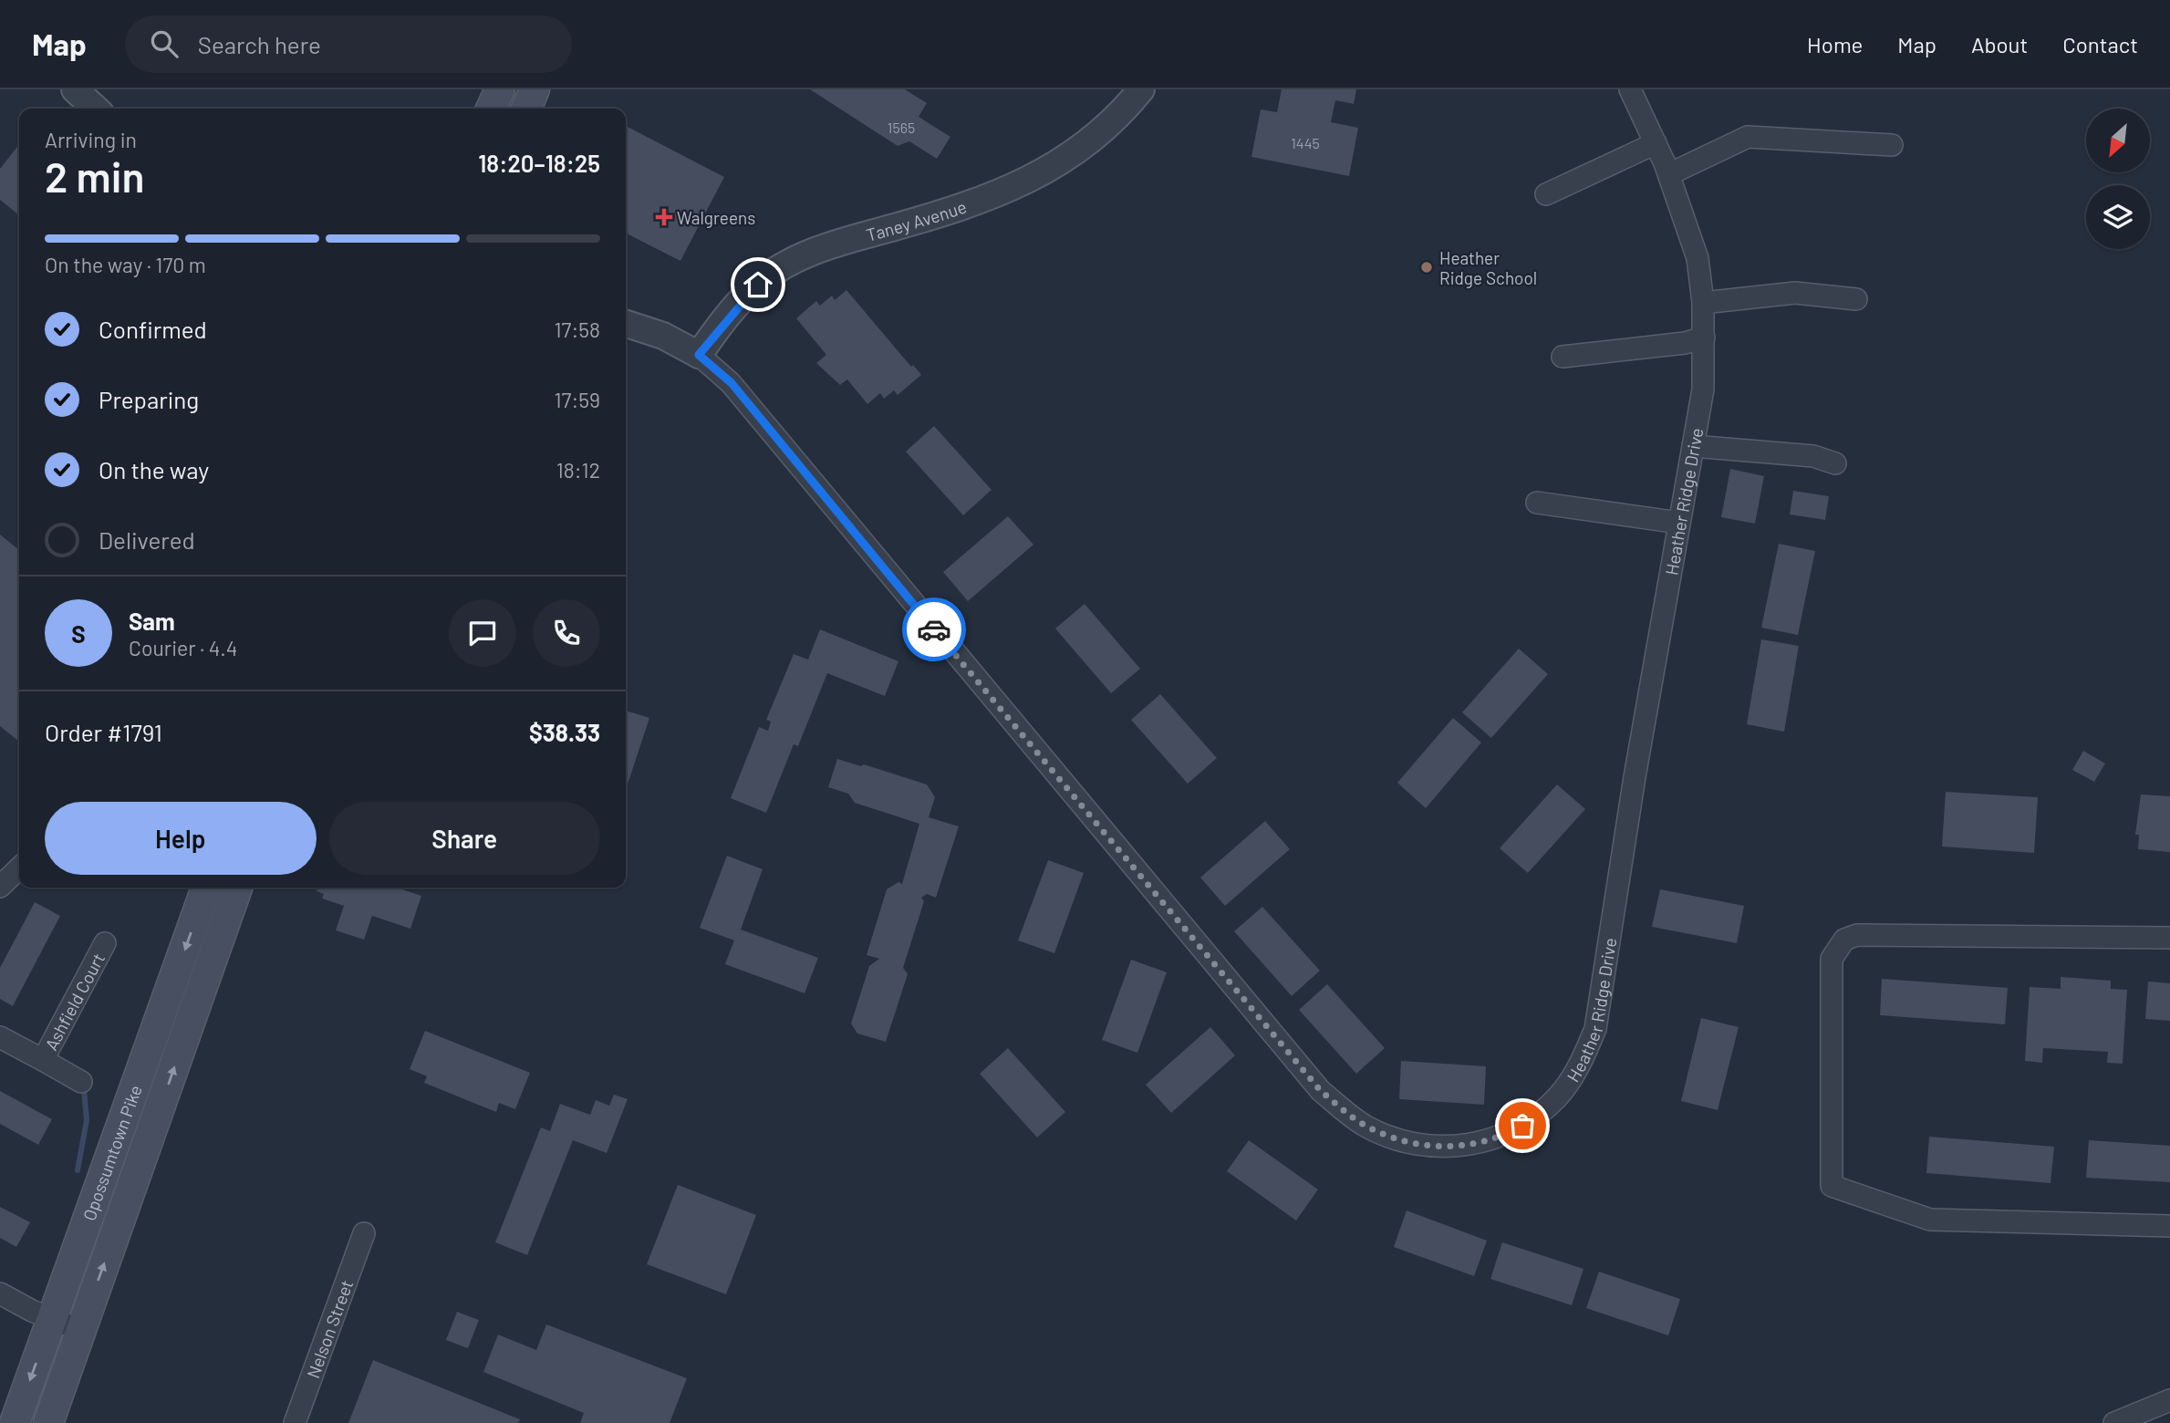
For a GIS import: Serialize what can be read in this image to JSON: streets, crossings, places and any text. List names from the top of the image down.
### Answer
{
  "streets": {
    "main road": ["Opossumtown Pike"],
    "street": [
      "Taney Avenue",
      "Heather Ridge Drive",
      "Ashfield Court",
      "Nelson Street"
    ]
  },
  "crossings": [
    ["Taney Avenue", "Heather Ridge Drive"]
  ],
  "places": {
    "health": ["Walgreens"],
    "other": ["Heather Ridge School"]
  },
  "house_numbers": ["1565", "1445"],
  "north": "bottom left",
  "page": {
    "header": "Map",
    "search": "Search here",
    "nav": [
      "Home",
      "Map",
      "About",
      "Contact"
    ],
    "heading": ["2 min", "Arriving in", "18:20–18:25"],
    "panel": [
      "Sam",
      "Courier · 4.4",
      "Order #1791",
      "$38.33"
    ],
    "bar": "On the way · 170 m",
    "list": [
      ["Confirmed", "17:58"],
      ["Preparing", "17:59"],
      ["On the way", "18:12"],
      "Delivered"
    ],
    "round": "S",
    "buttons": ["Help", "Share"]
  }
}
